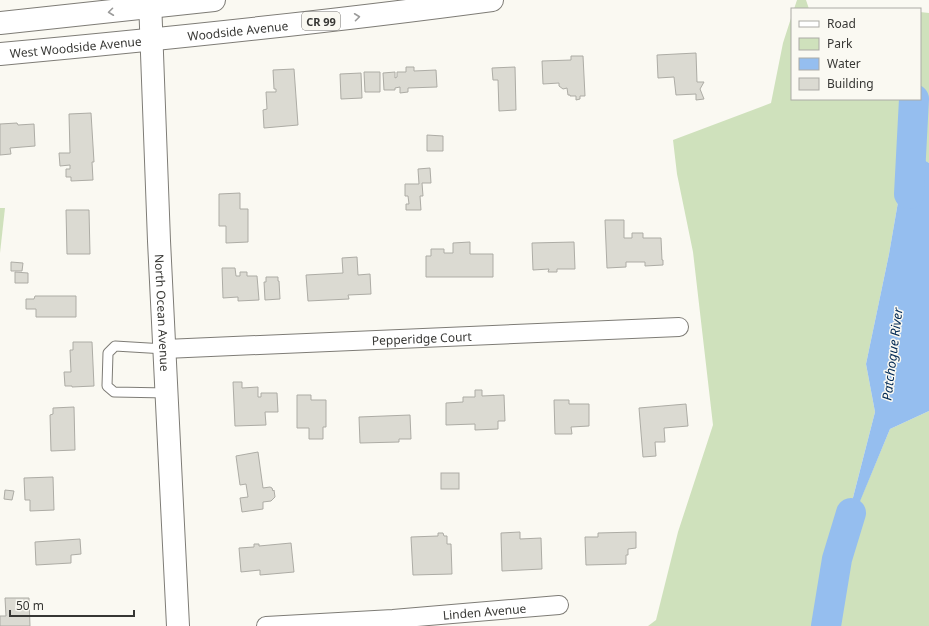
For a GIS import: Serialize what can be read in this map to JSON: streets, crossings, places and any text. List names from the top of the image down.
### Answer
{
  "streets": {
    "main road": [
      "CR 99",
      "Woodside Avenue",
      "West Woodside Avenue",
      "North Ocean Avenue"
    ],
    "street": ["Pepperidge Court", "Linden Avenue"]
  },
  "crossings": [
    ["Woodside Avenue", "West Woodside Avenue"],
    ["Woodside Avenue", "North Ocean Avenue"],
    ["West Woodside Avenue", "North Ocean Avenue"],
    ["North Ocean Avenue", "Pepperidge Court"]
  ],
  "one_way": ["Woodside Avenue"],
  "water": ["Patchogue River"],
  "legend": [
    "Road",
    "Park",
    "Water",
    "Building"
  ],
  "scale_bar": "50 m"
}
